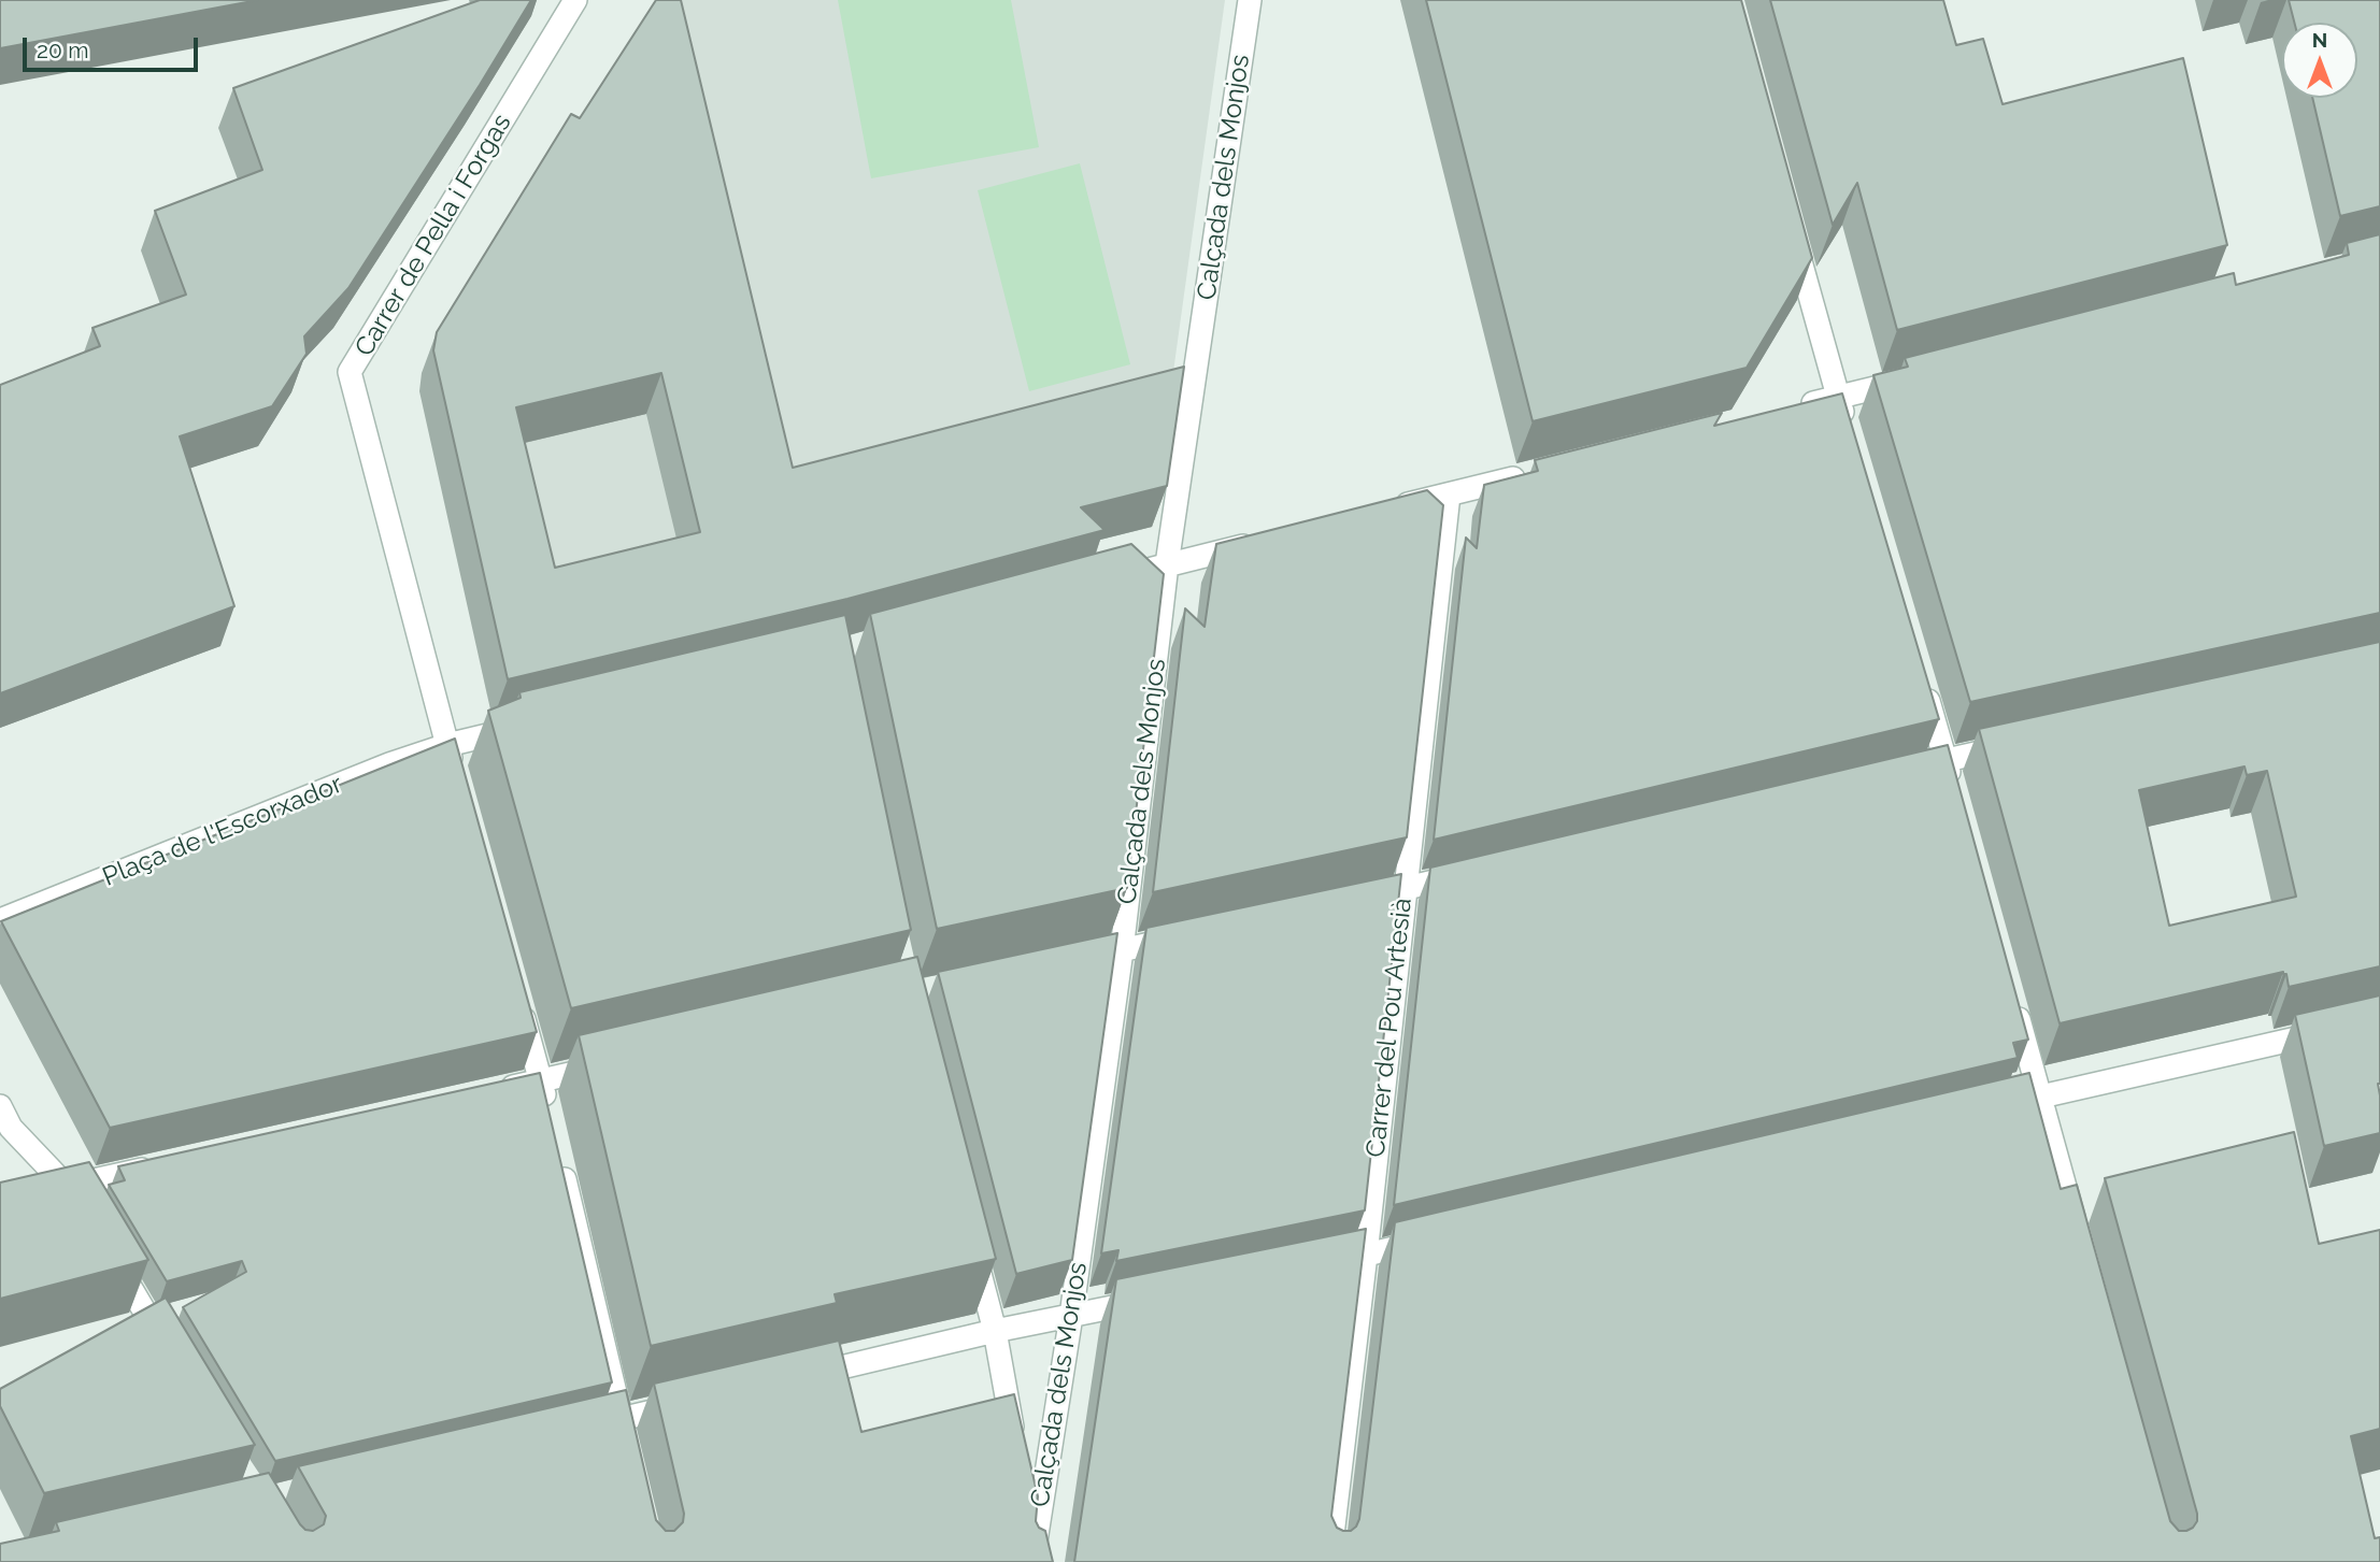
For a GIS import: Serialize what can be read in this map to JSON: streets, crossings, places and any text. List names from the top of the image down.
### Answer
{
  "streets": {
    "street": [
      "Calçada dels Monjos",
      "Carrer de Pella i Forgas",
      "Plaça de l'Escorxador",
      "Carrer del Pou Artesià"
    ]
  },
  "crossings": [
    ["Carrer de Pella i Forgas", "Plaça de l'Escorxador"]
  ],
  "scale_bar": "20 m",
  "north": "top"
}
